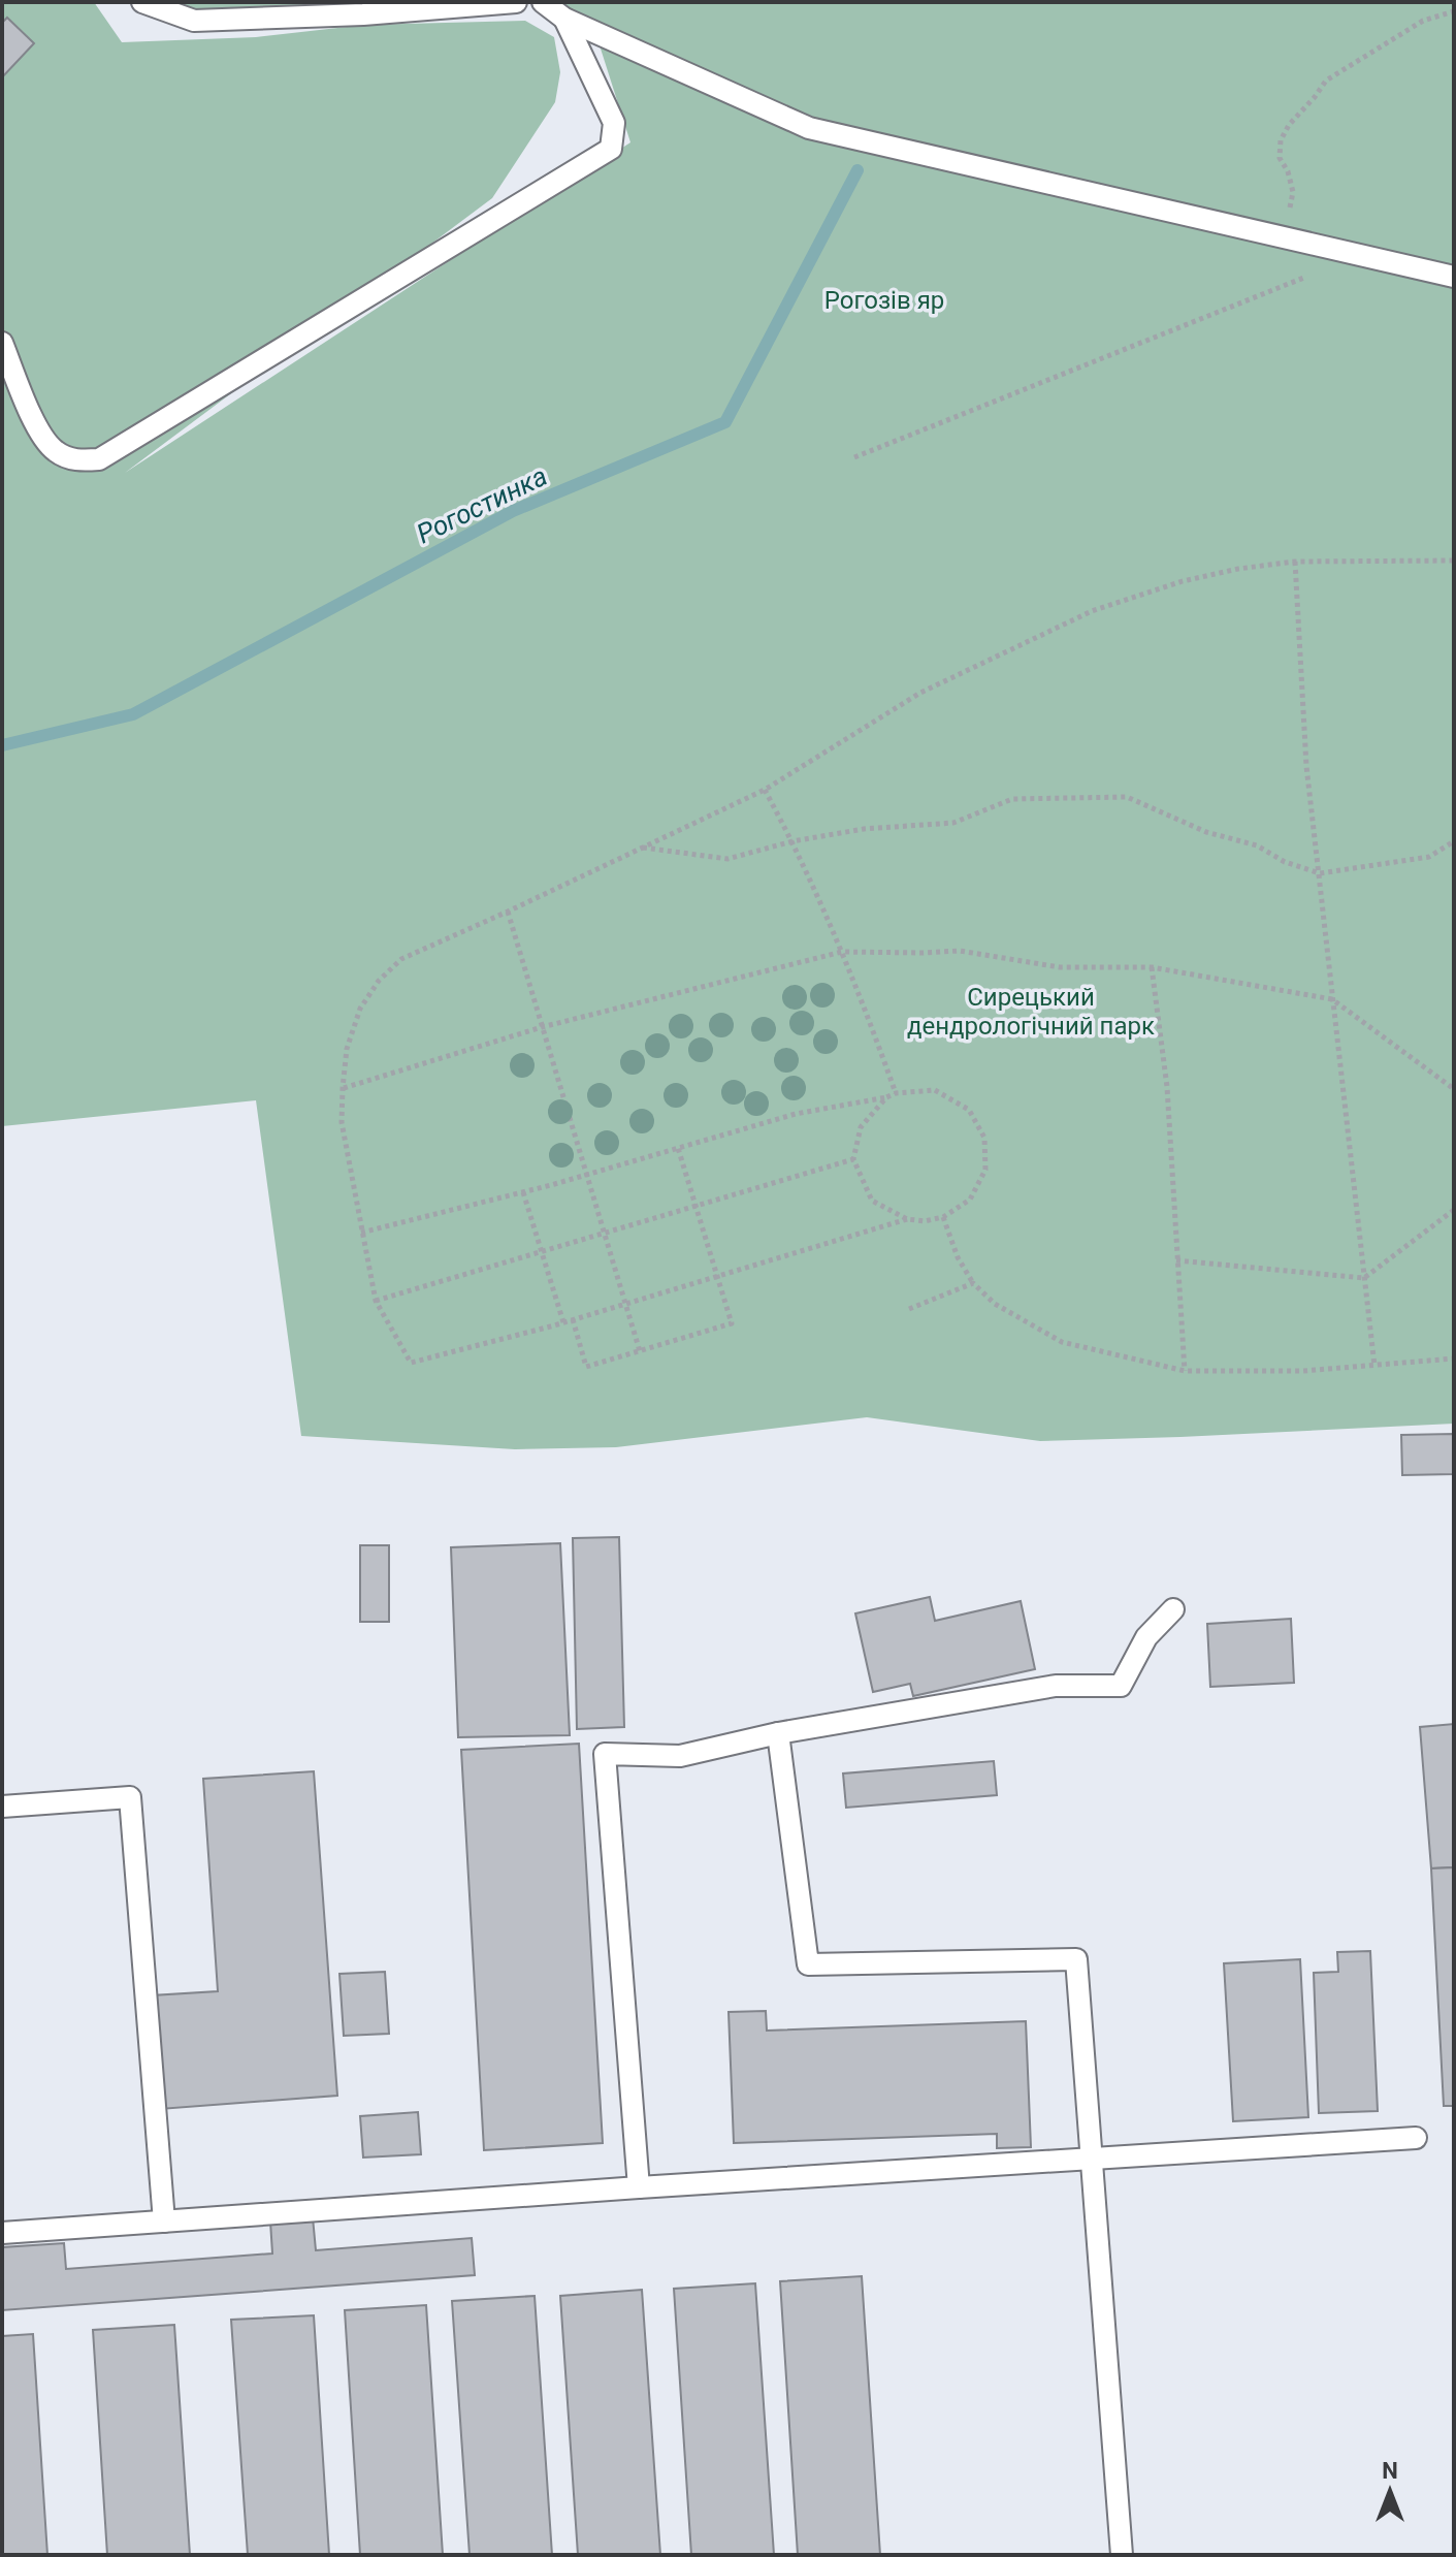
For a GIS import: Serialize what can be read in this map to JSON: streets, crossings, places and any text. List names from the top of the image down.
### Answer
{
  "water": ["Рогостинка"],
  "parks": ["Рогозів яр", "Сирецький дендрологічний парк"],
  "north": "top"
}
